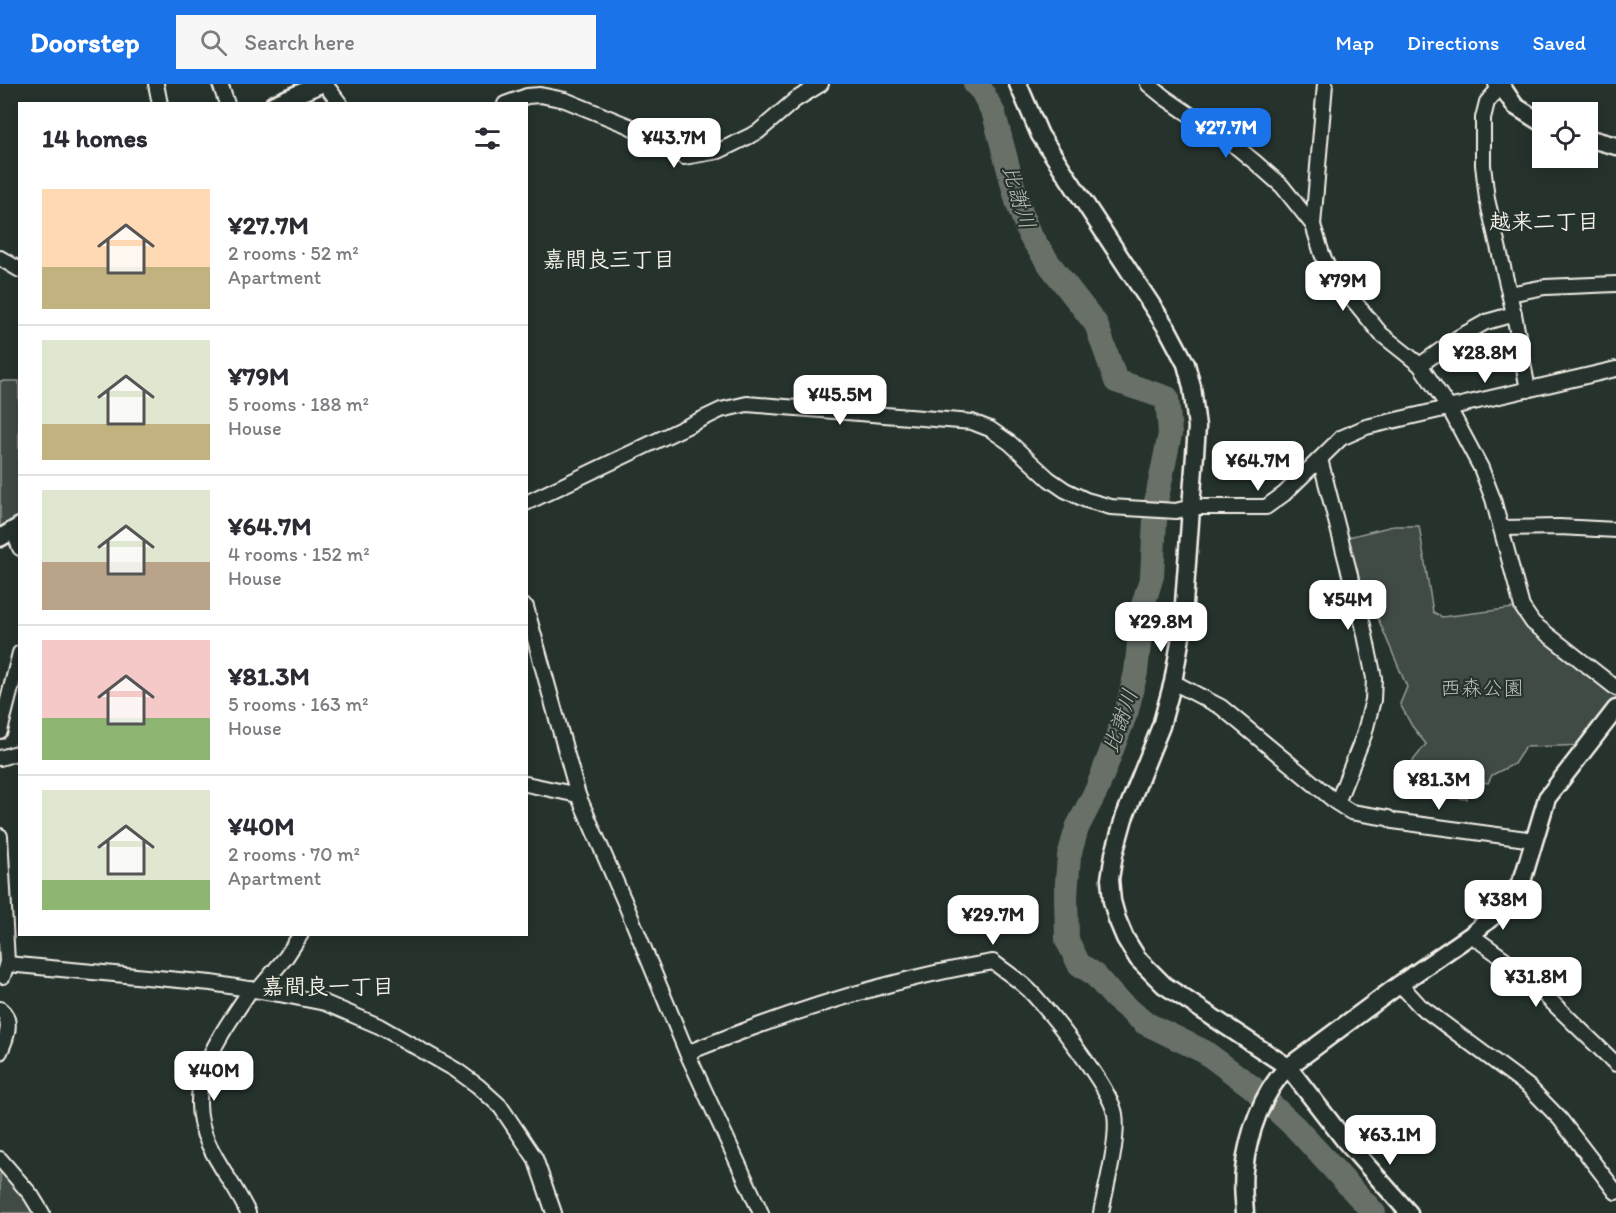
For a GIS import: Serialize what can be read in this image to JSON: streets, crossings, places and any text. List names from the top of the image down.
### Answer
{
  "districts": ["越来二丁目", "嘉間良三丁目", "嘉間良一丁目"],
  "water": ["比謝川"],
  "parks": ["西森公園"],
  "page": {
    "header": "Doorstep",
    "search": "Search here",
    "nav": ["Map", "Directions", "Saved"],
    "heading": "14 homes",
    "price": [
      "¥27.7M",
      "¥43.7M",
      "¥79M",
      "¥28.8M",
      "¥45.5M",
      "¥64.7M",
      "¥54M",
      "¥29.8M",
      "¥81.3M",
      "¥38M",
      "¥29.7M",
      "¥31.8M",
      "¥40M",
      "¥63.1M"
    ],
    "list": [
      {
        "name": "¥27.7M",
        "note": "2 rooms · 52 m² · Apartment"
      },
      {
        "name": "¥79M",
        "note": "5 rooms · 188 m² · House"
      },
      {
        "name": "¥64.7M",
        "note": "4 rooms · 152 m² · House"
      },
      {
        "name": "¥81.3M",
        "note": "5 rooms · 163 m² · House"
      },
      {
        "name": "¥40M",
        "note": "2 rooms · 70 m² · Apartment"
      }
    ]
  }
}
